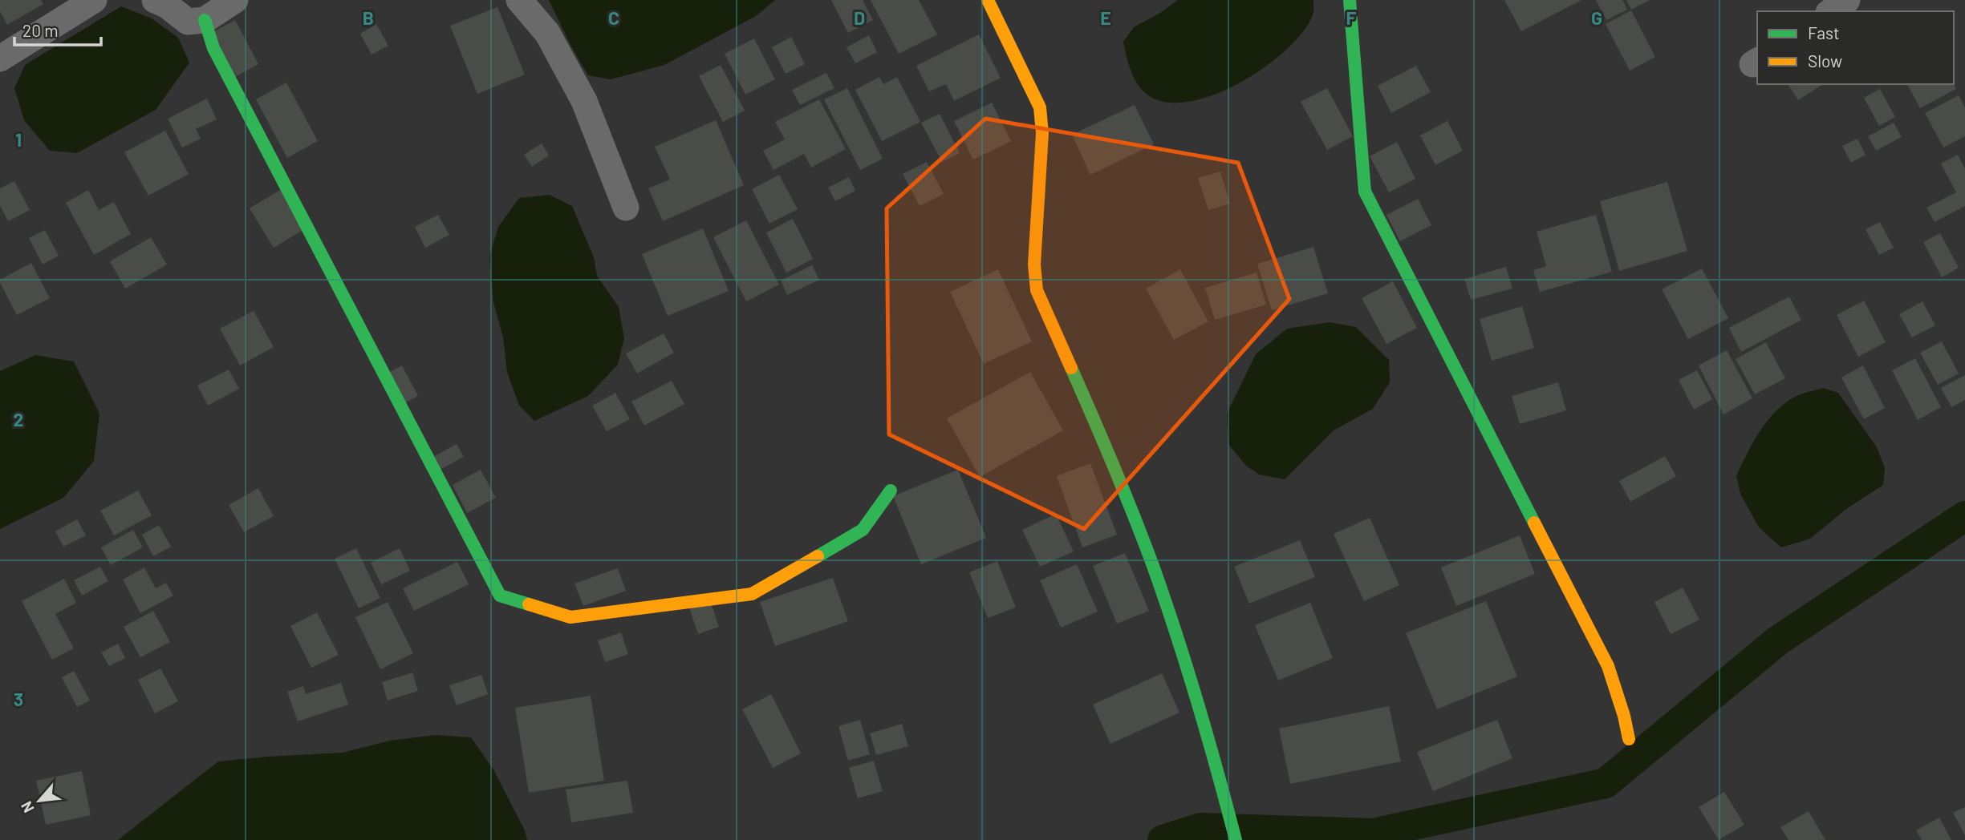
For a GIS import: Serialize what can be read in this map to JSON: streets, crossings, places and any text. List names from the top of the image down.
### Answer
{
  "legend": ["Fast", "Slow"],
  "scale_bar": "20 m",
  "north": "bottom left",
  "grid": {
    "columns": [
      "B",
      "C",
      "D",
      "E",
      "F",
      "G"
    ],
    "rows": ["1", "2", "3"]
  }
}
